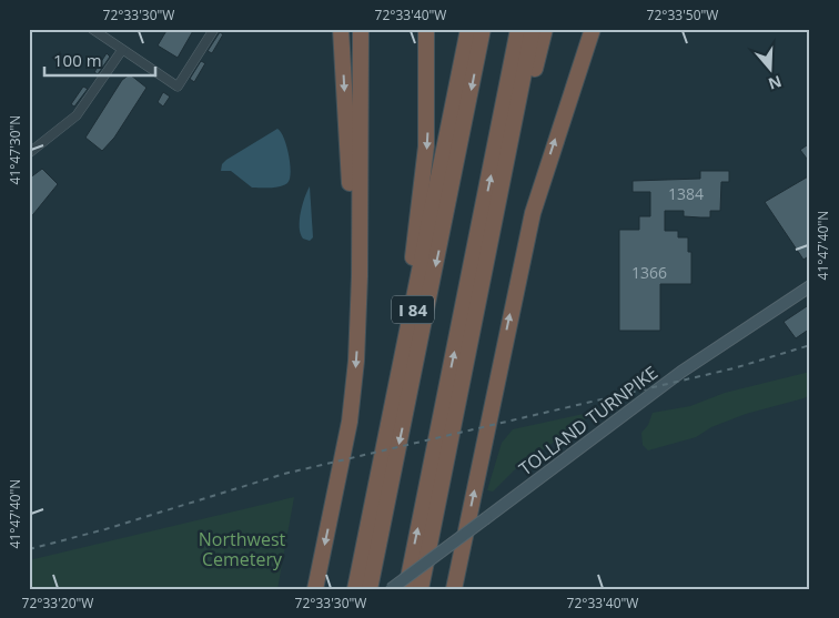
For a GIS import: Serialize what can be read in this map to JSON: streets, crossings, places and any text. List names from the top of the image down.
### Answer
{
  "streets": {
    "highway": ["I 84"],
    "main road": ["TOLLAND TURNPIKE"]
  },
  "parks": ["Northwest Cemetery"],
  "house_numbers": ["1384", "1366"],
  "scale_bar": "100 m",
  "north": "bottom",
  "coordinates": [
    "72°33'30\"W",
    "72°33'40\"W",
    "72°33'50\"W",
    "41°47'30\"N",
    "41°47'40\"N",
    "72°33'20\"W"
  ]
}
